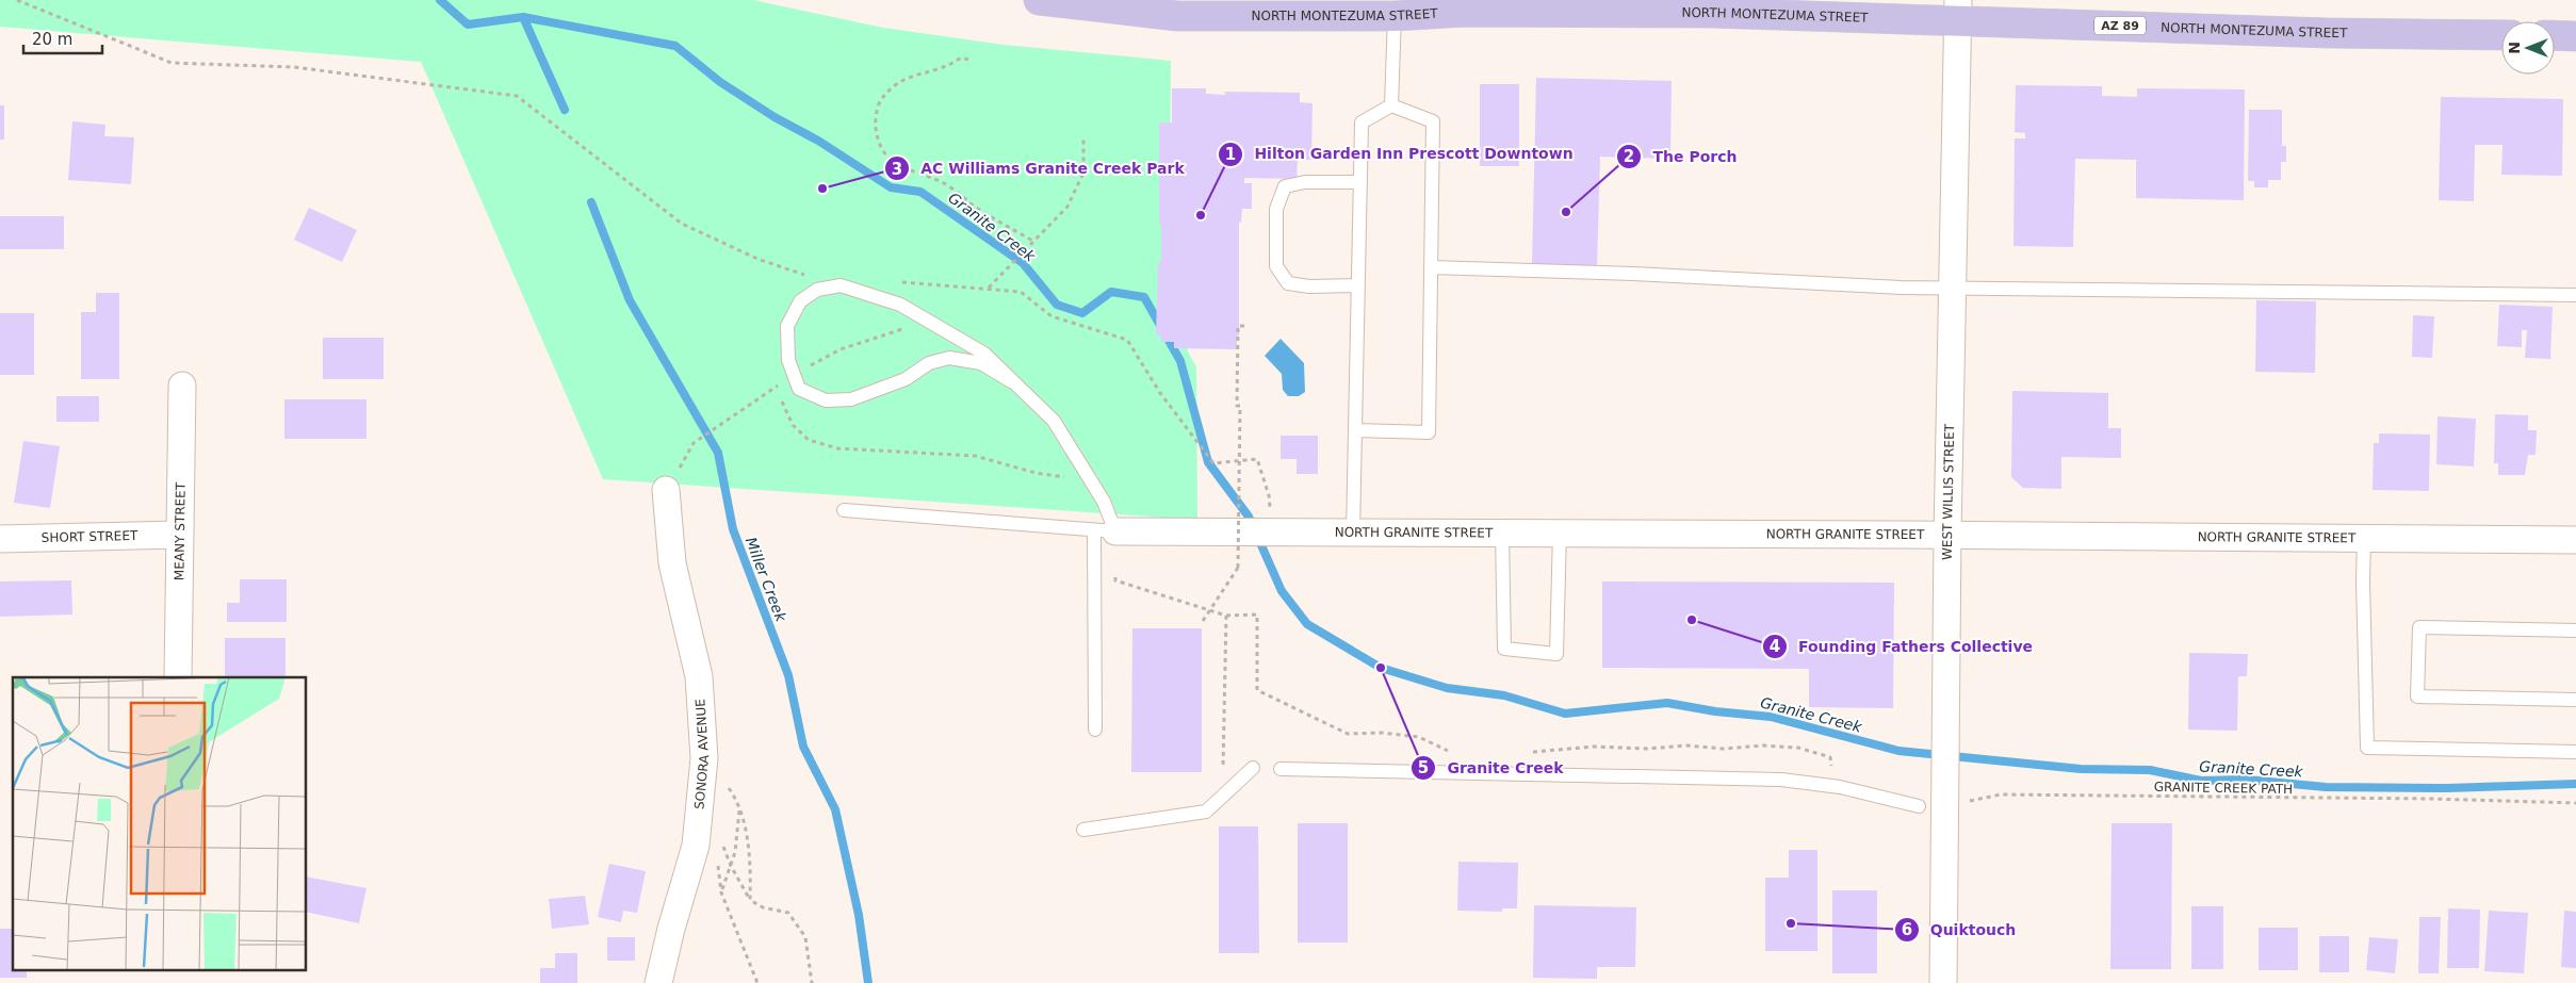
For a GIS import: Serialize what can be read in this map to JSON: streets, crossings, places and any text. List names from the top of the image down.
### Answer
{
  "streets": {
    "main road": ["NORTH MONTEZUMA STREET", "AZ 89"],
    "street": [
      "WEST WILLIS STREET",
      "MEANY STREET",
      "NORTH GRANITE STREET",
      "SHORT STREET",
      "SONORA AVENUE"
    ],
    "path": ["GRANITE CREEK PATH"]
  },
  "crossings": [
    ["NORTH MONTEZUMA STREET", "WEST WILLIS STREET"],
    ["WEST WILLIS STREET", "NORTH GRANITE STREET"],
    ["MEANY STREET", "SHORT STREET"]
  ],
  "water": ["Granite Creek", "Miller Creek"],
  "places": [
    "AC Williams Granite Creek Park",
    "The Porch",
    "Hilton Garden Inn Prescott Downtown",
    "Founding Fathers Collective",
    "Granite Creek",
    "Quiktouch"
  ],
  "scale_bar": "20 m",
  "north": "left"
}
